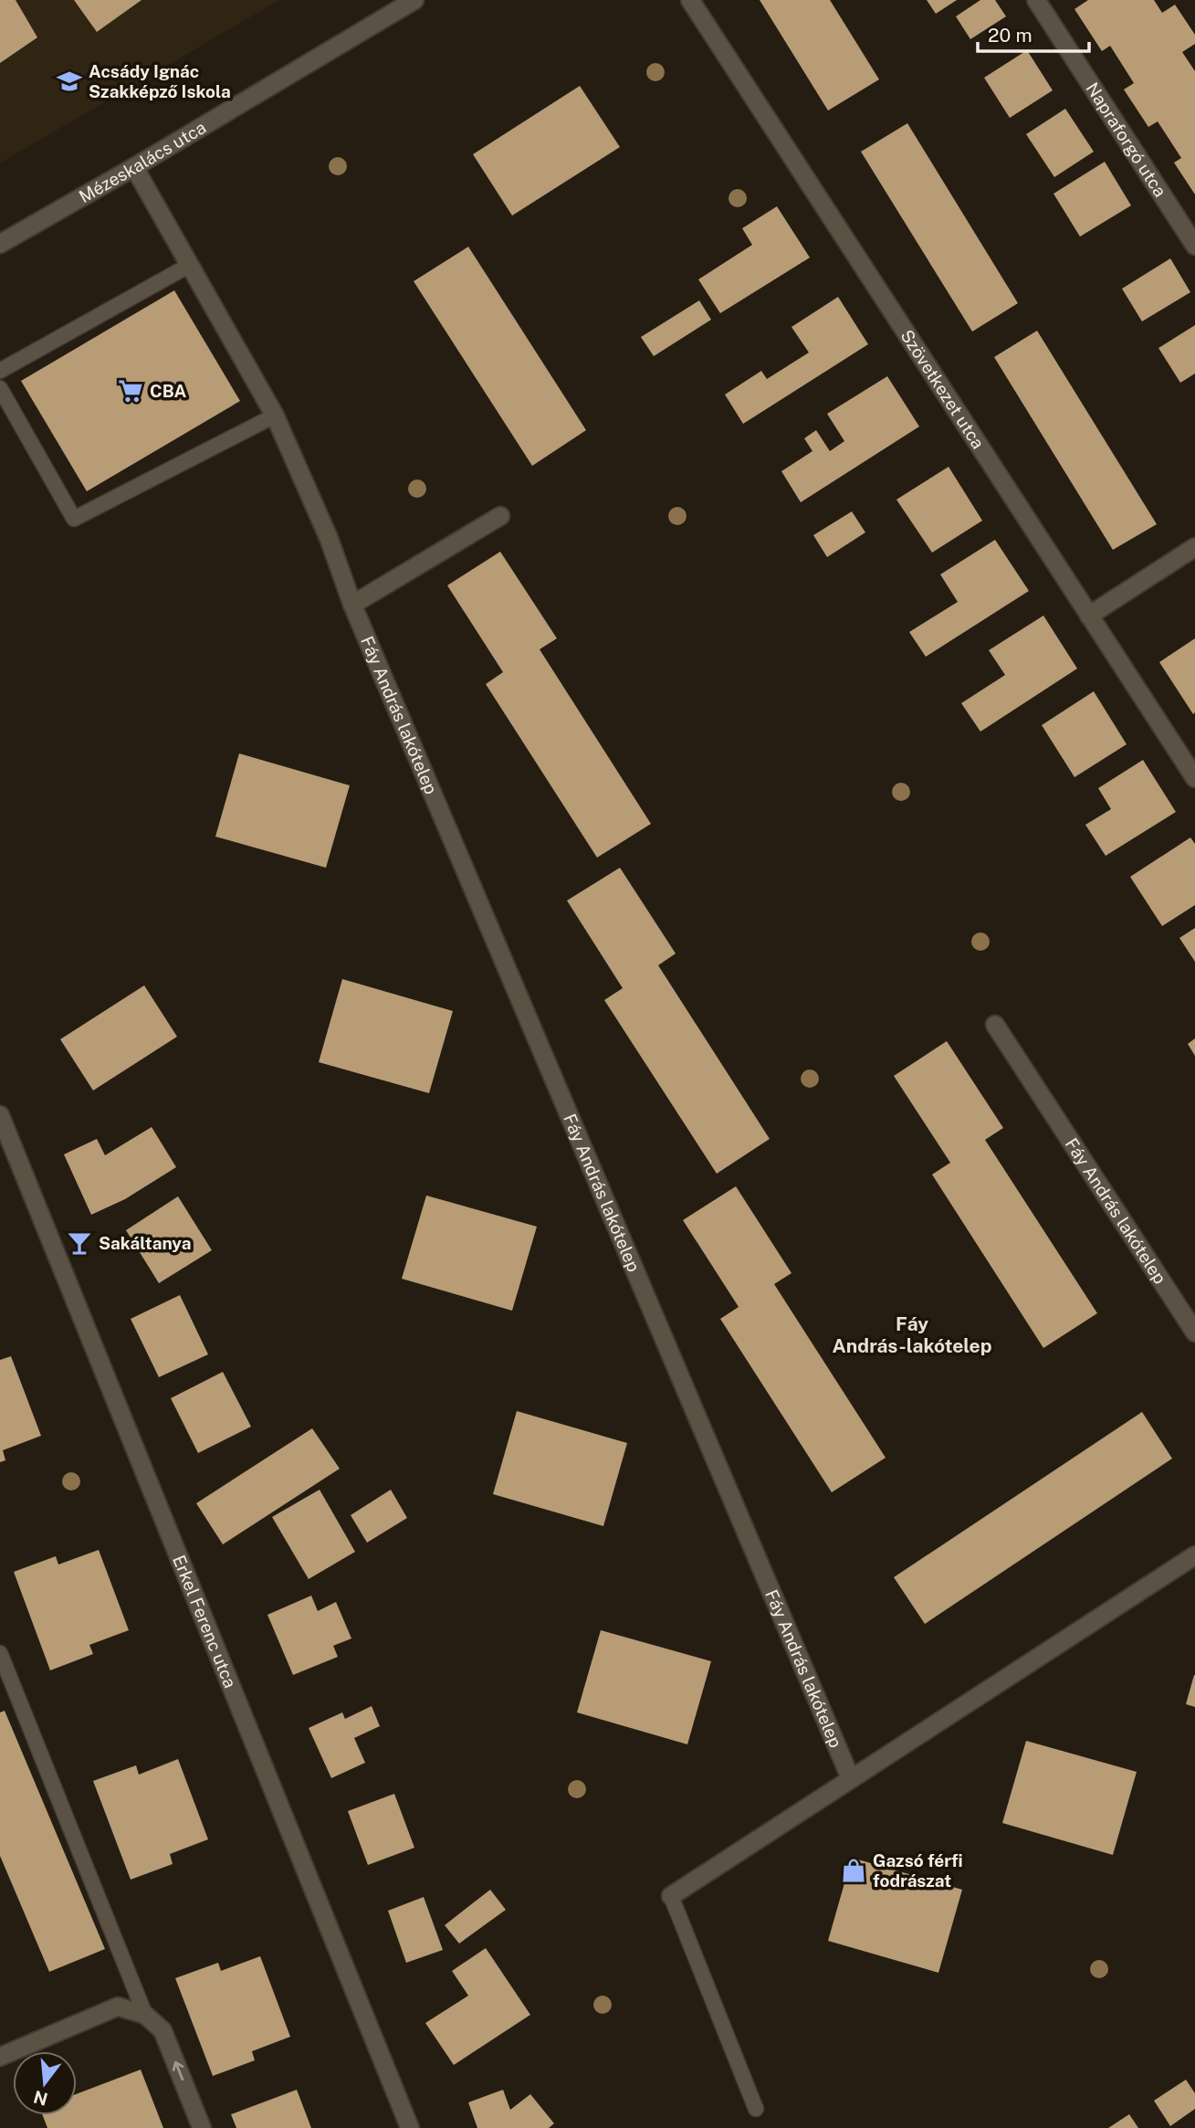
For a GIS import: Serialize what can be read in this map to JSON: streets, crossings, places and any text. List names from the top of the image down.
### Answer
{
  "streets": {
    "street": [
      "Napraforgó utca",
      "Mézeskalács utca",
      "Szövetkezet utca",
      "Fáy András lakótelep",
      "Erkel Ferenc utca"
    ]
  },
  "crossings": [
    ["Mézeskalács utca", "Fáy András lakótelep"]
  ],
  "districts": ["Fáy András-lakótelep"],
  "places": {
    "school or university": ["Acsády Ignác Szakképző Iskola"],
    "supermarket": ["CBA"],
    "bar": ["Sakáltanya"],
    "shop": ["Gazsó férfi fodrászat"]
  },
  "scale_bar": "20 m",
  "north": "bottom"
}
